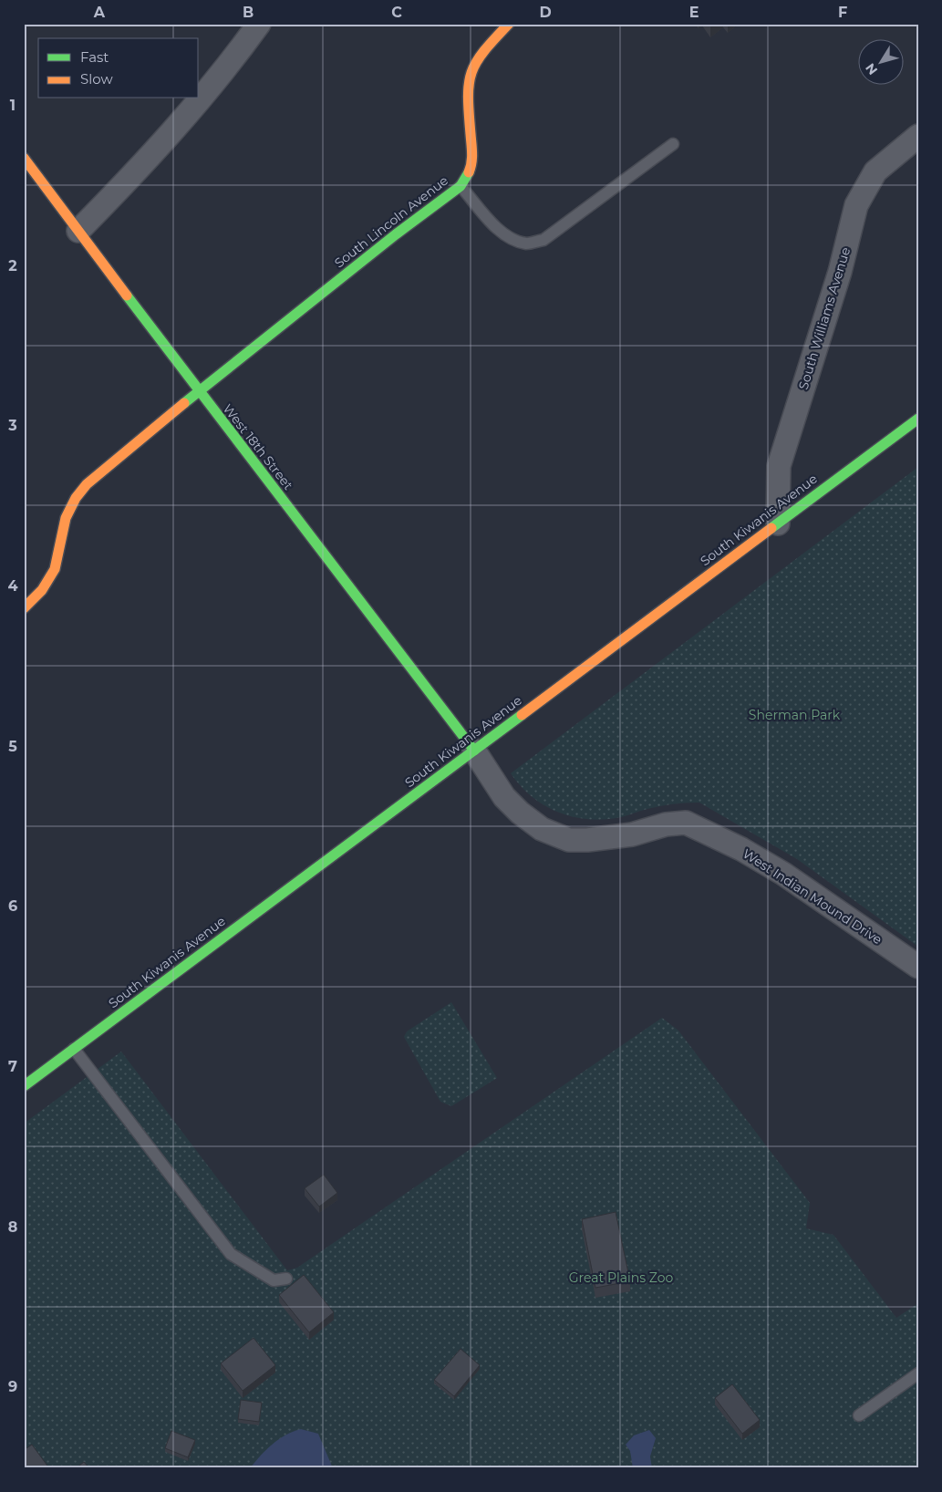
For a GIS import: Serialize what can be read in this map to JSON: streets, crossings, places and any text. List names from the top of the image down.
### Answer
{
  "streets": {
    "street": [
      "South Lincoln Avenue",
      "South Williams Avenue",
      "West 18th Street",
      "South Kiwanis Avenue",
      "West Indian Mound Drive"
    ]
  },
  "crossings": [
    ["South Lincoln Avenue", "West 18th Street"],
    ["South Williams Avenue", "South Kiwanis Avenue"],
    ["West 18th Street", "South Kiwanis Avenue"],
    ["West 18th Street", "West Indian Mound Drive"],
    ["South Kiwanis Avenue", "West Indian Mound Drive"]
  ],
  "parks": ["Sherman Park", "Great Plains Zoo"],
  "legend": ["Fast", "Slow"],
  "north": "bottom left",
  "grid": {
    "columns": [
      "A",
      "B",
      "C",
      "D",
      "E",
      "F"
    ],
    "rows": [
      "1",
      "2",
      "3",
      "4",
      "5",
      "6",
      "7",
      "8",
      "9"
    ]
  }
}
